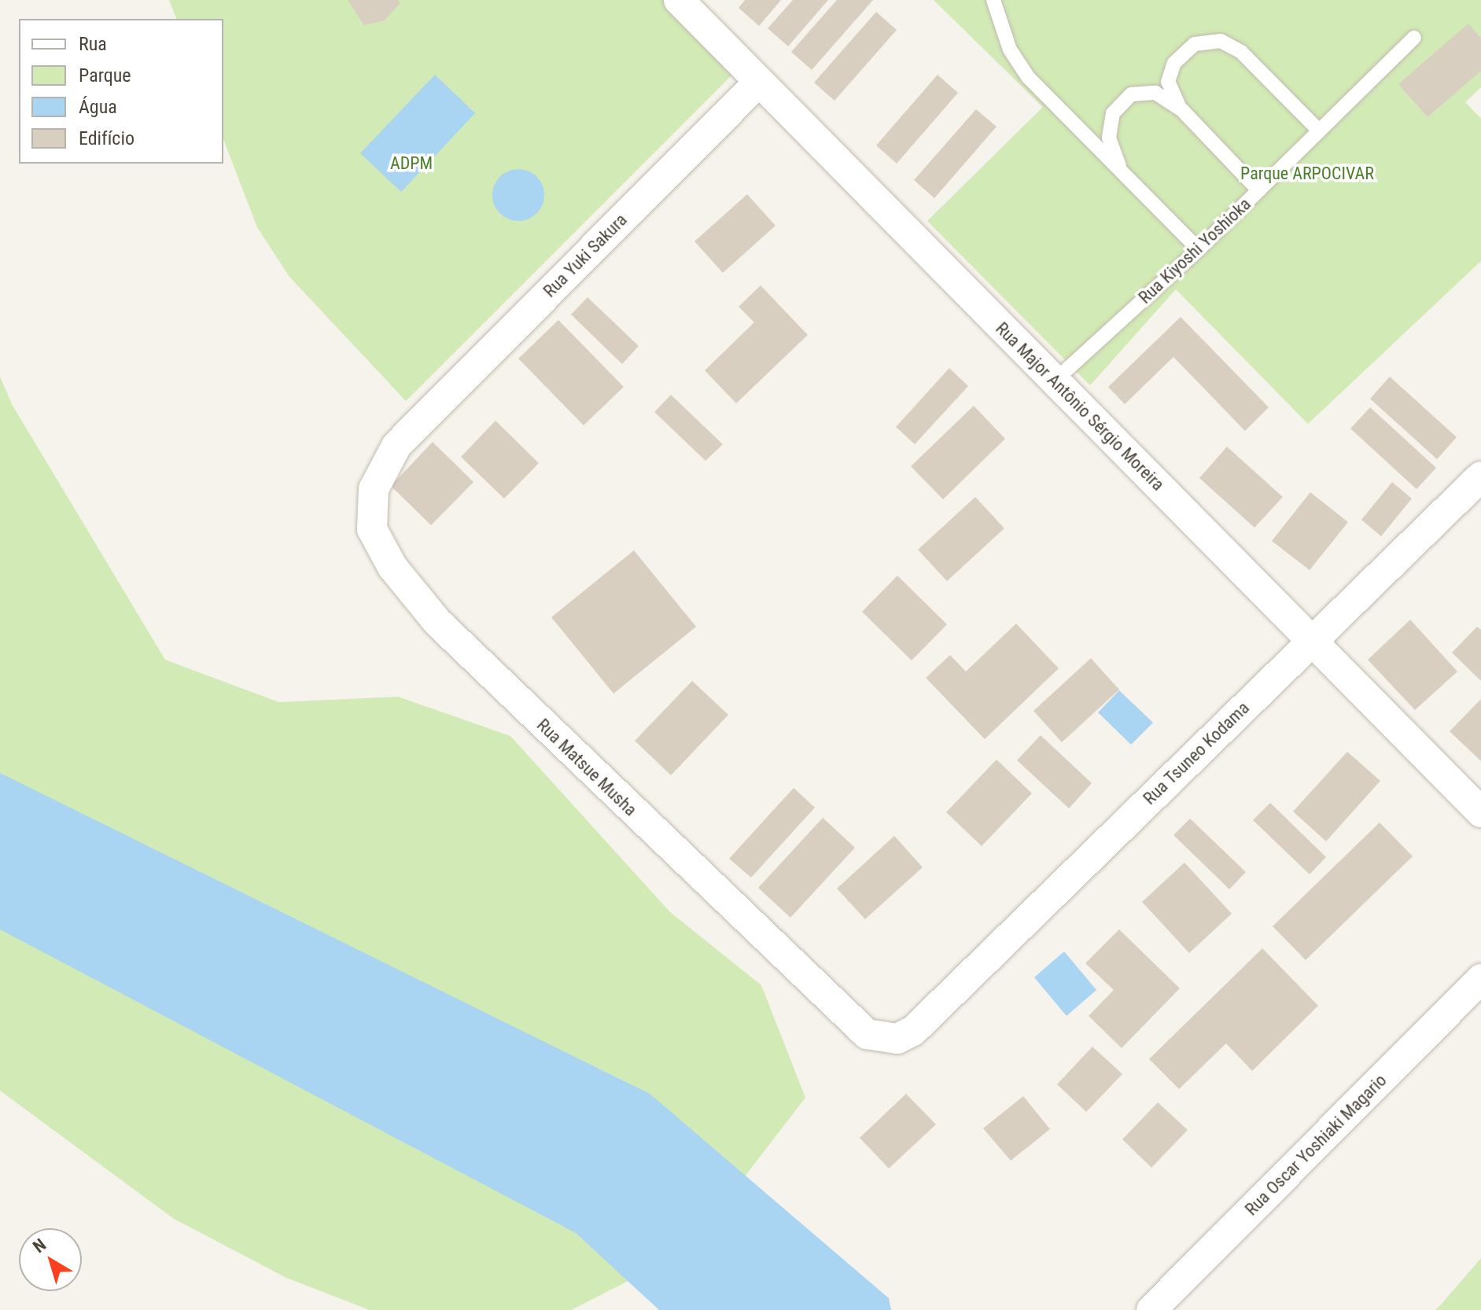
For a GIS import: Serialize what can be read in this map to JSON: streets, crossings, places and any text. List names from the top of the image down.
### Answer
{
  "streets": {
    "street": [
      "Rua Yuki Sakura",
      "Rua Major Antônio Sérgio Moreira",
      "Rua Tsuneo Kodama",
      "Rua Matsue Musha",
      "Rua Oscar Yoshiaki Magario"
    ],
    "lane": ["Rua Kiyoshi Yoshioka"]
  },
  "crossings": [
    ["Rua Kiyoshi Yoshioka", "Rua Major Antônio Sérgio Moreira"],
    ["Rua Yuki Sakura", "Rua Major Antônio Sérgio Moreira"],
    ["Rua Yuki Sakura", "Rua Matsue Musha"],
    ["Rua Major Antônio Sérgio Moreira", "Rua Tsuneo Kodama"],
    ["Rua Tsuneo Kodama", "Rua Matsue Musha"]
  ],
  "parks": ["ADPM", "Parque ARPOCIVAR"],
  "legend": [
    "Rua",
    "Parque",
    "Água",
    "Edifício"
  ],
  "north": "top left"
}
